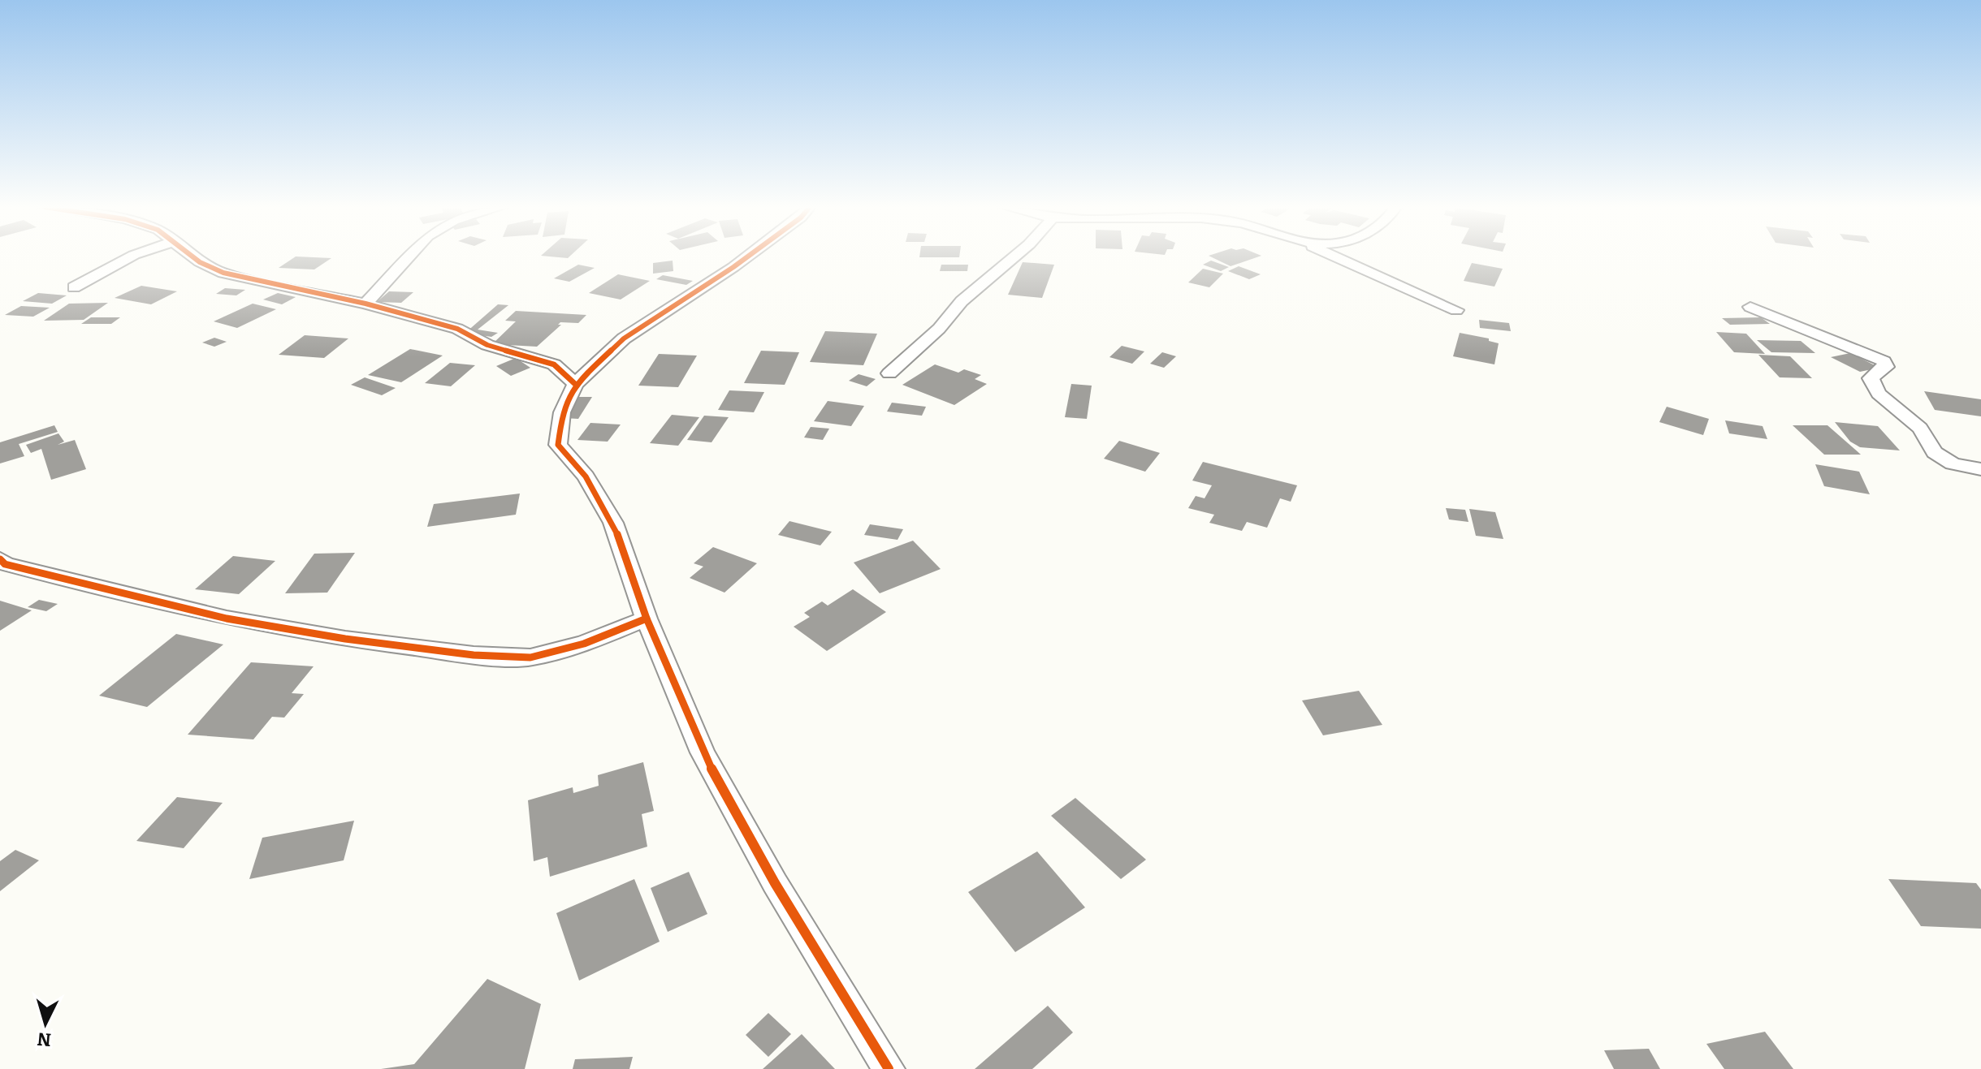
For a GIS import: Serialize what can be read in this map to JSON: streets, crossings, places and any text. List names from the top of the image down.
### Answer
{
  "north": "bottom"
}
